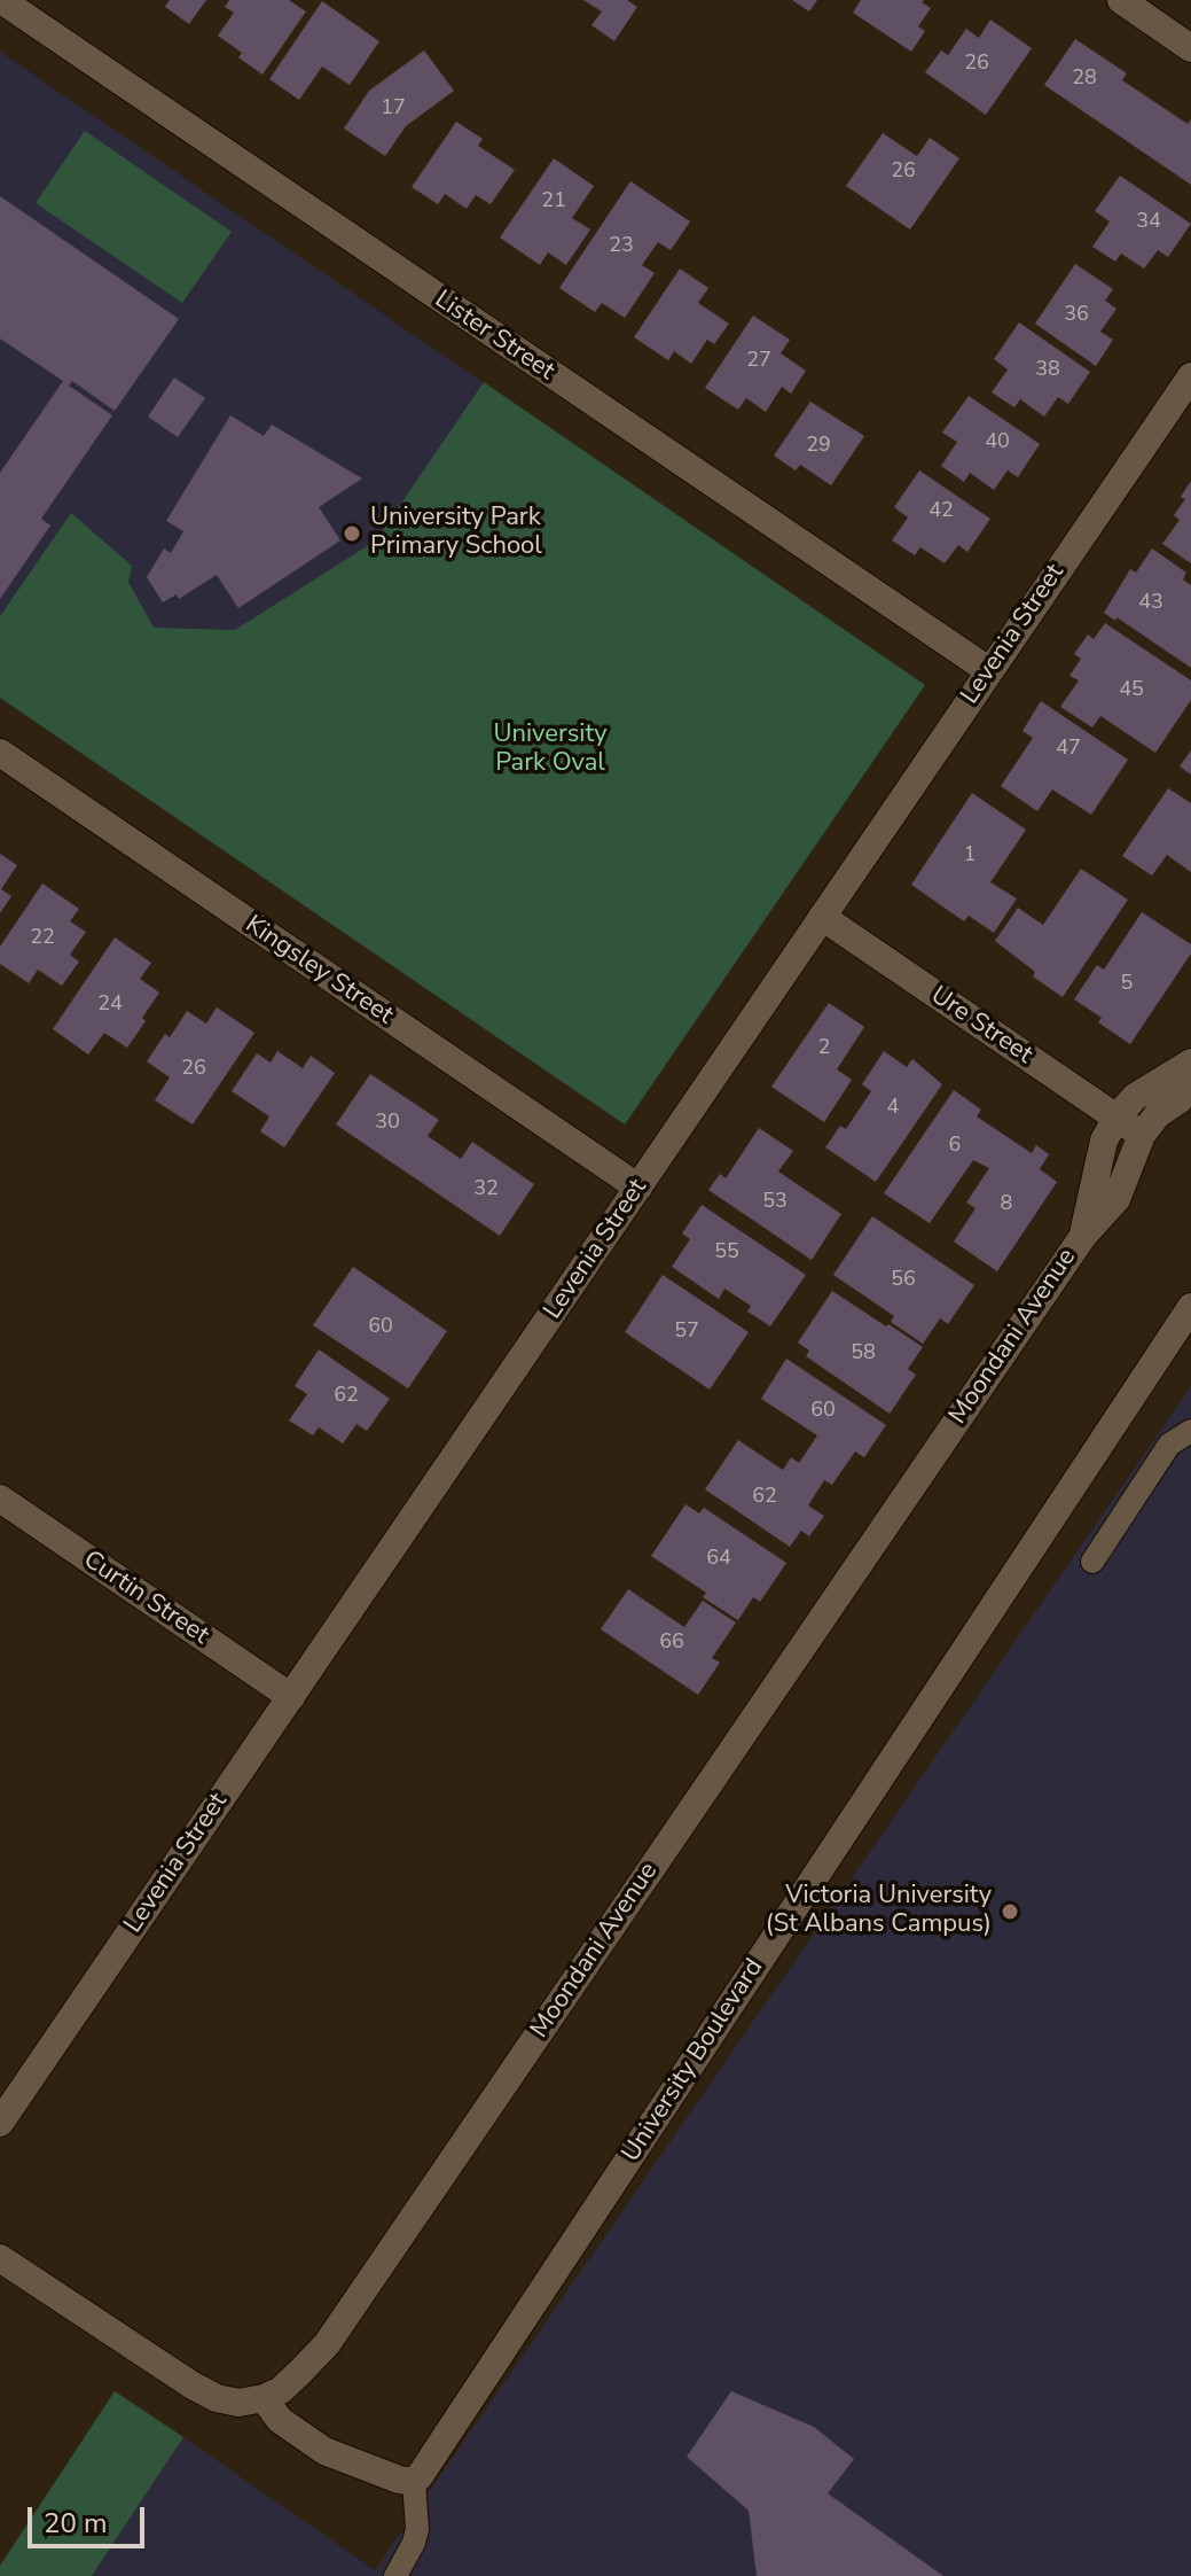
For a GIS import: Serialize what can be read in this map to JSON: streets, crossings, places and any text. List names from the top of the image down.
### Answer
{
  "streets": {
    "street": [
      "Lister Street",
      "Levenia Street",
      "Kingsley Street",
      "Ure Street",
      "Moondani Avenue",
      "Curtin Street",
      "University Boulevard"
    ]
  },
  "crossings": [
    ["Lister Street", "Levenia Street"],
    ["Levenia Street", "Kingsley Street"],
    ["Levenia Street", "Ure Street"],
    ["Levenia Street", "Curtin Street"],
    ["Ure Street", "Moondani Avenue"]
  ],
  "parks": ["University Park Oval"],
  "places": ["University Park Primary School", "Victoria University (St Albans Campus)"],
  "house_numbers": [
    "26",
    "28",
    "17",
    "26",
    "21",
    "34",
    "23",
    "36",
    "27",
    "38",
    "40",
    "29",
    "42",
    "43",
    "45",
    "47",
    "1",
    "22",
    "5",
    "24",
    "2",
    "26",
    "4",
    "30",
    "6",
    "32",
    "53",
    "8",
    "55",
    "56",
    "60",
    "57",
    "58",
    "62",
    "60",
    "62",
    "64",
    "66"
  ],
  "scale_bar": "20 m"
}
